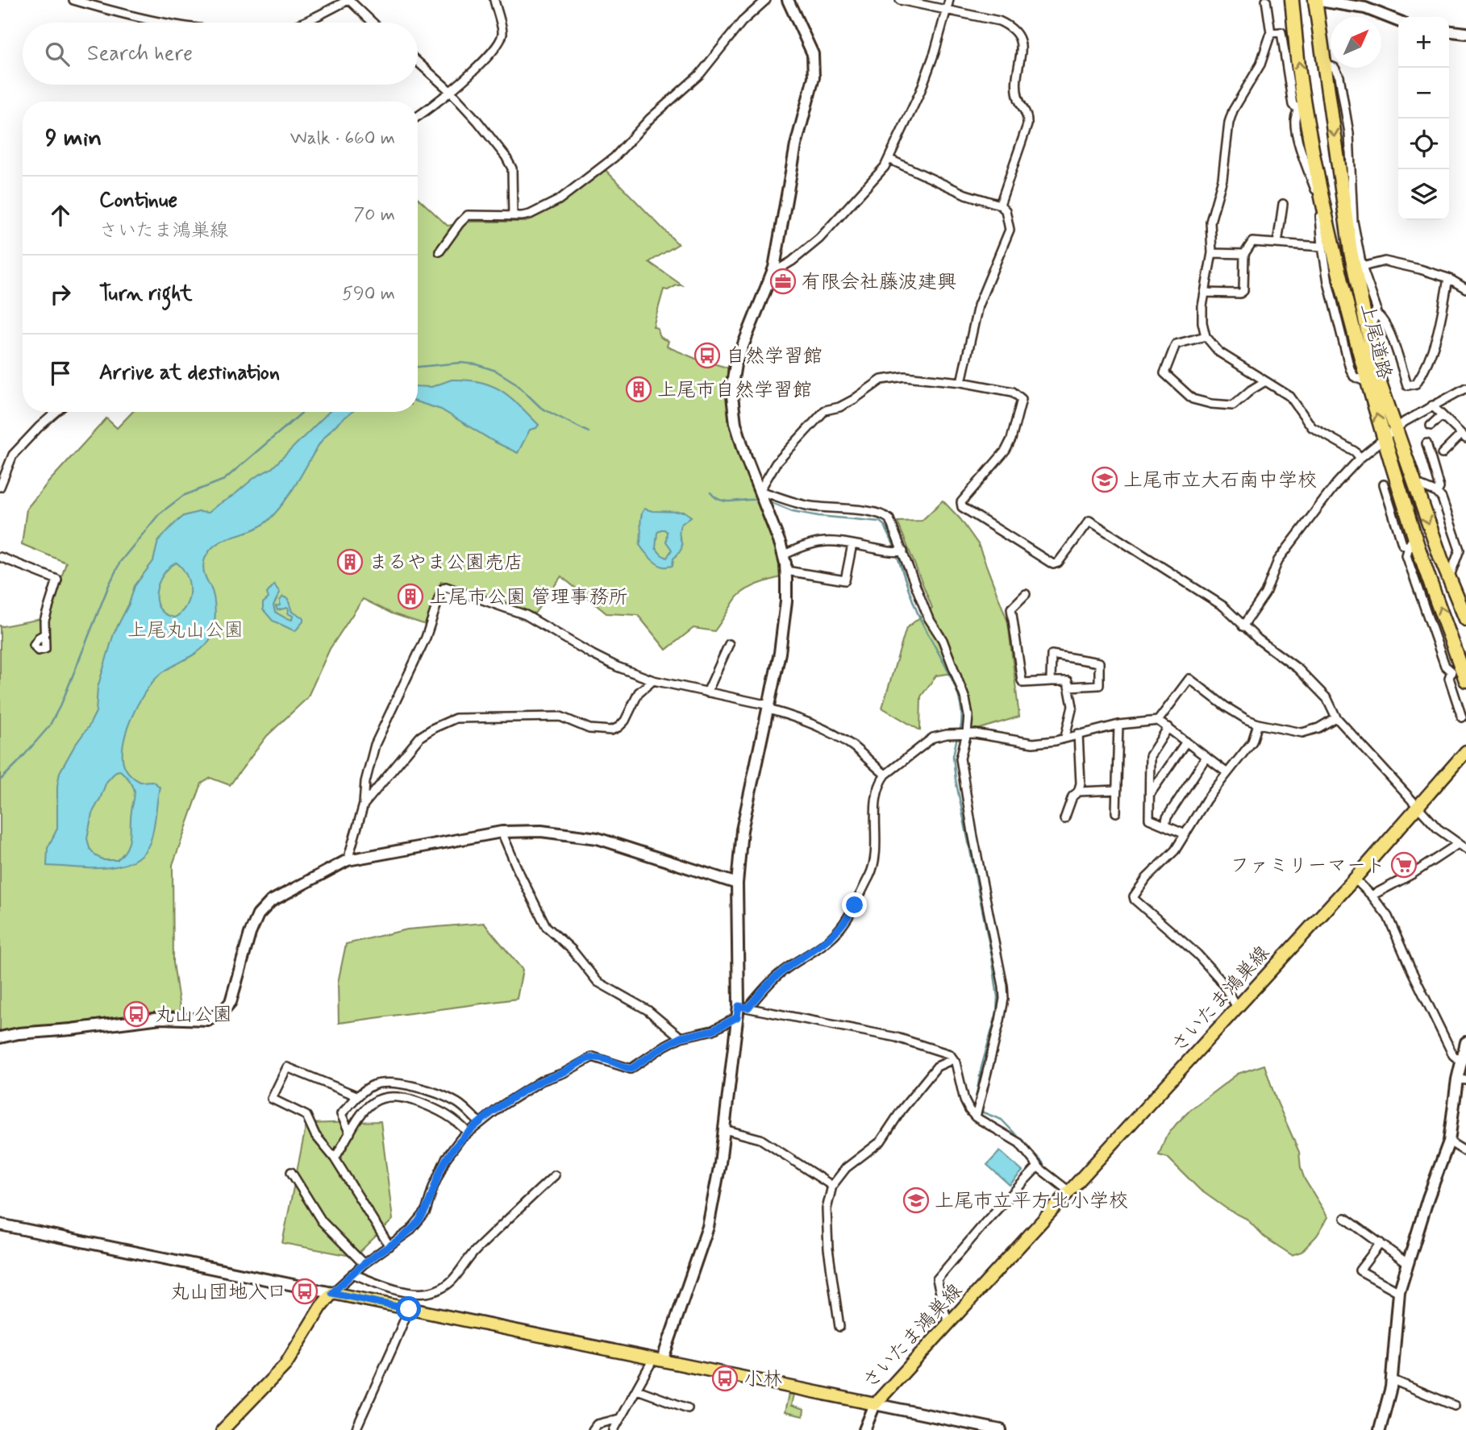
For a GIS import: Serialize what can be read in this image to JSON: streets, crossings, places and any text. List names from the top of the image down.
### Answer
{
  "streets": {
    "highway": ["上尾道路"],
    "main road": ["さいたま鴻巣線"]
  },
  "parks": ["上尾丸山公園"],
  "places": {
    "office": ["有限会社藤波建興"],
    "bus stop": [
      "自然学習館",
      "丸山公園",
      "丸山団地入口",
      "小林"
    ],
    "building": ["上尾市自然学習館", "まるやま公園売店", "上尾市公園 管理事務所"],
    "school or university": ["上尾市立大石南中学校", "上尾市立平方北小学校"],
    "supermarket": ["ファミリーマート"]
  },
  "north": "top right",
  "page": {
    "map_buttons": ["+", "−"],
    "search": "Search here",
    "heading": ["9 min", "Walk · 660 m"],
    "list": [
      ["Continue", "さいたま鴻巣線", "70 m"],
      ["Turn right", "590 m"],
      "Arrive at destination"
    ]
  }
}
